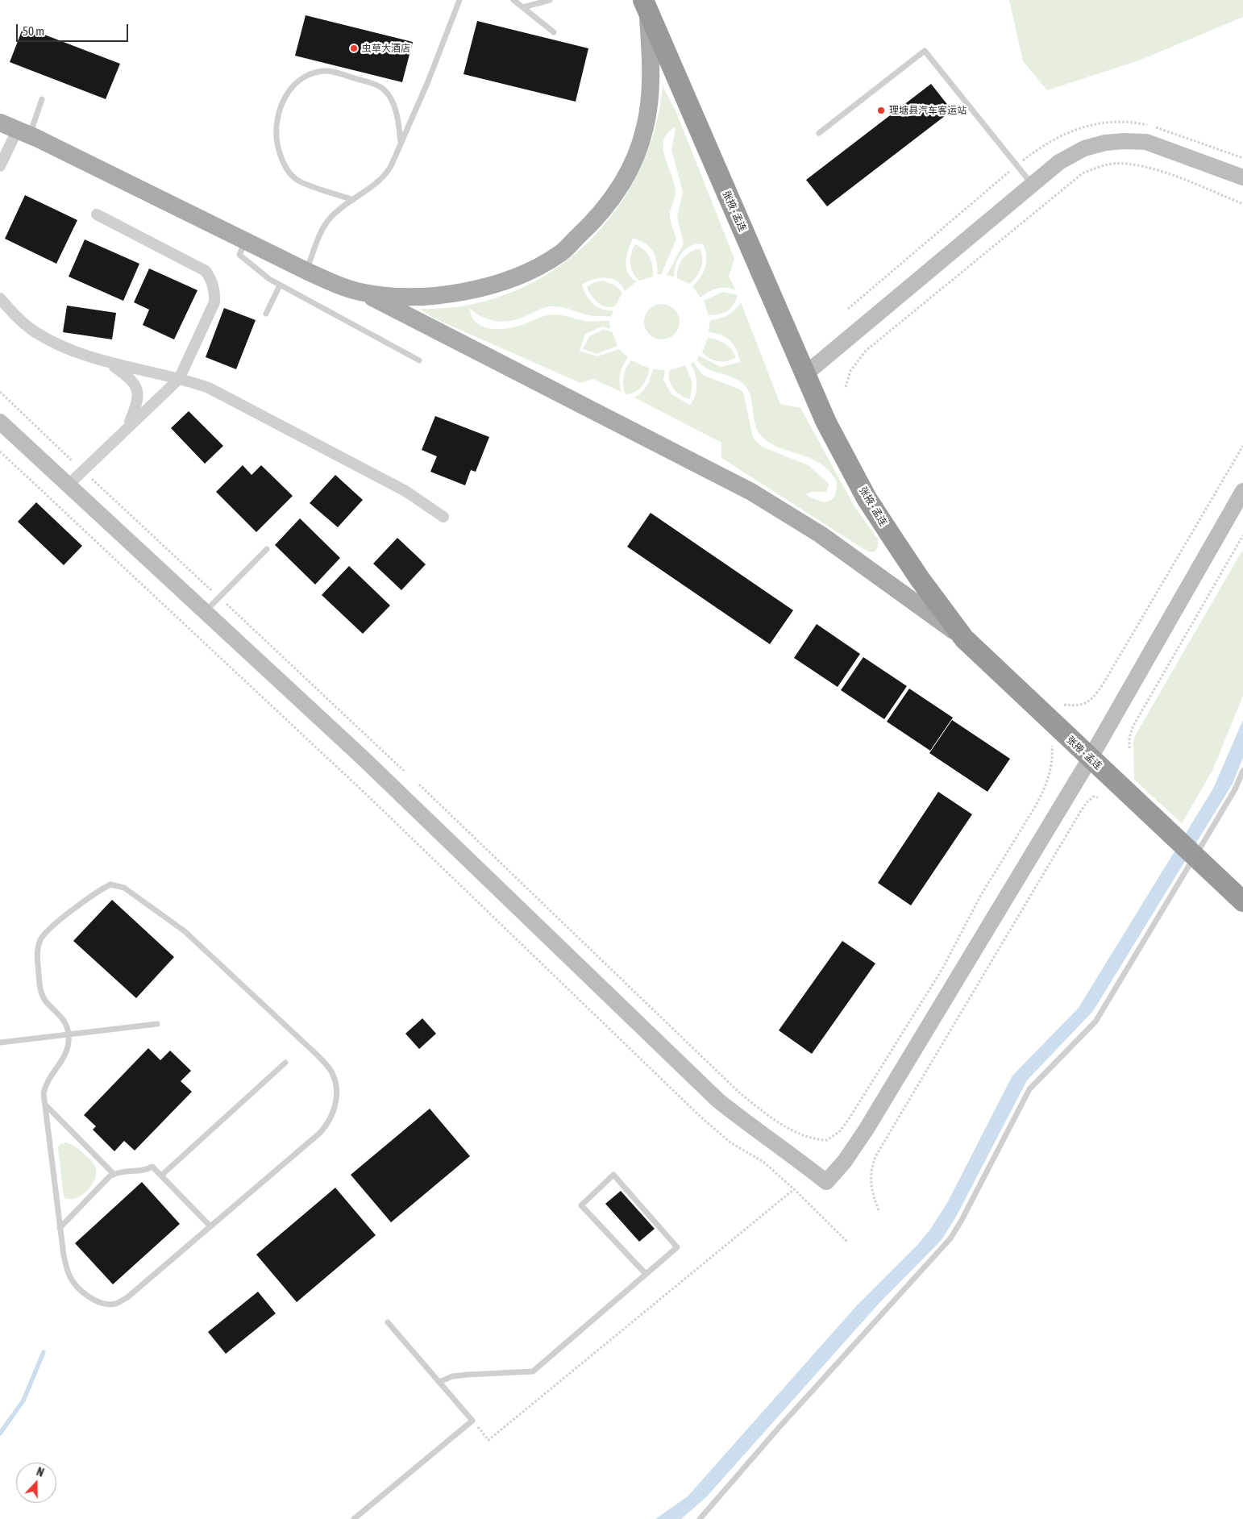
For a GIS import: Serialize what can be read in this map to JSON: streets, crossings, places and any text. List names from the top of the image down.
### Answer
{
  "streets": {
    "highway": ["张掖 - 孟连"]
  },
  "places": ["虫草大酒店", "理塘县汽车客运站"],
  "scale_bar": "50 m",
  "north": "top"
}
